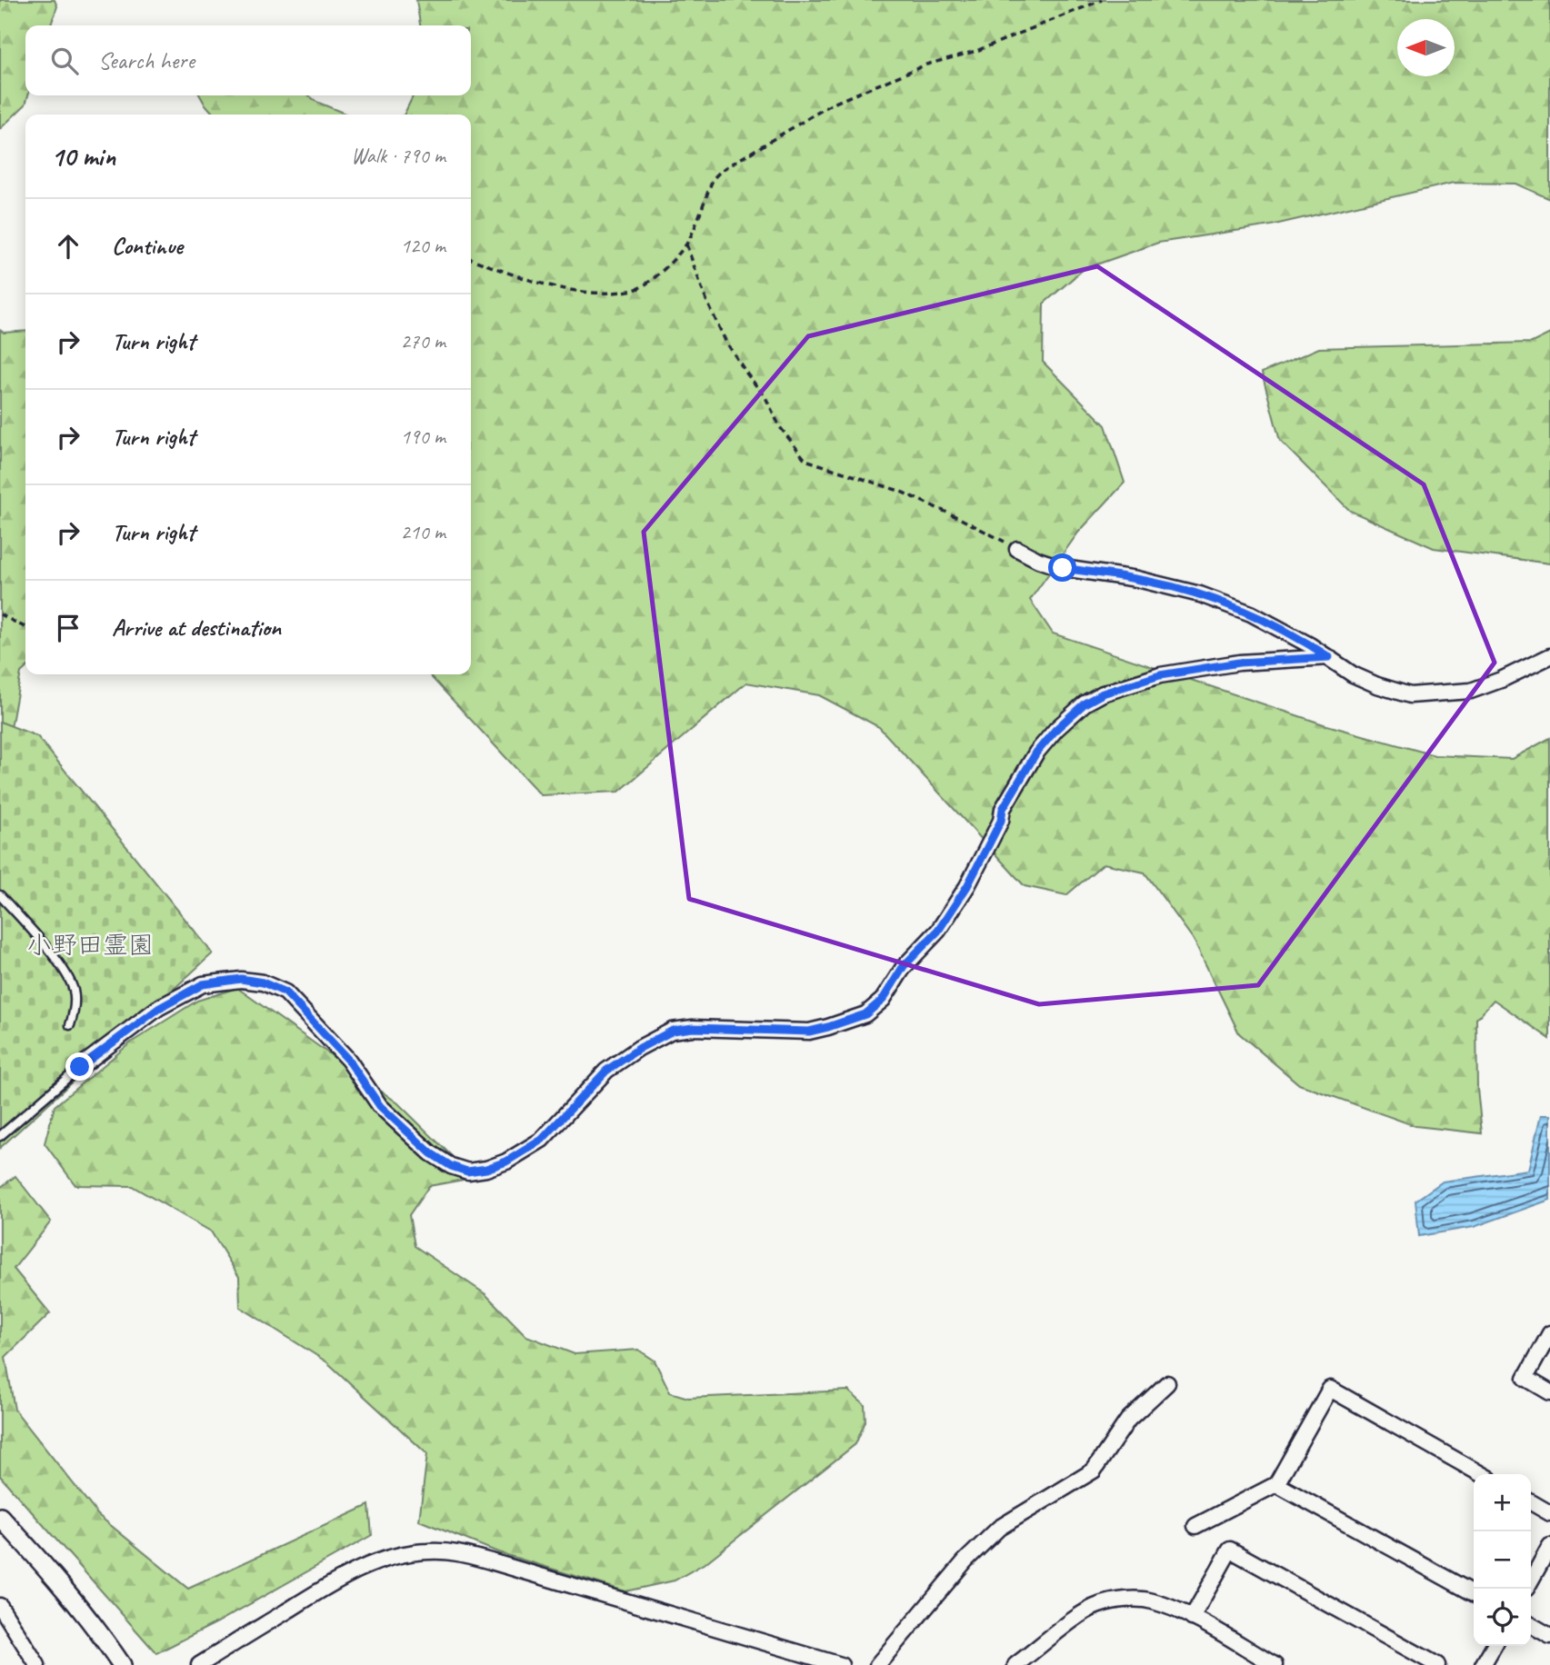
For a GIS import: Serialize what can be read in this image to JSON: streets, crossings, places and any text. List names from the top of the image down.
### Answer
{
  "parks": ["小野田霊園"],
  "north": "left",
  "page": {
    "search": "Search here",
    "heading": ["10 min", "Walk · 790 m"],
    "list": [
      ["Continue", "120 m"],
      ["Turn right", "270 m"],
      ["Turn right", "190 m"],
      ["Turn right", "210 m"],
      "Arrive at destination"
    ],
    "map_buttons": ["+", "−"]
  }
}
